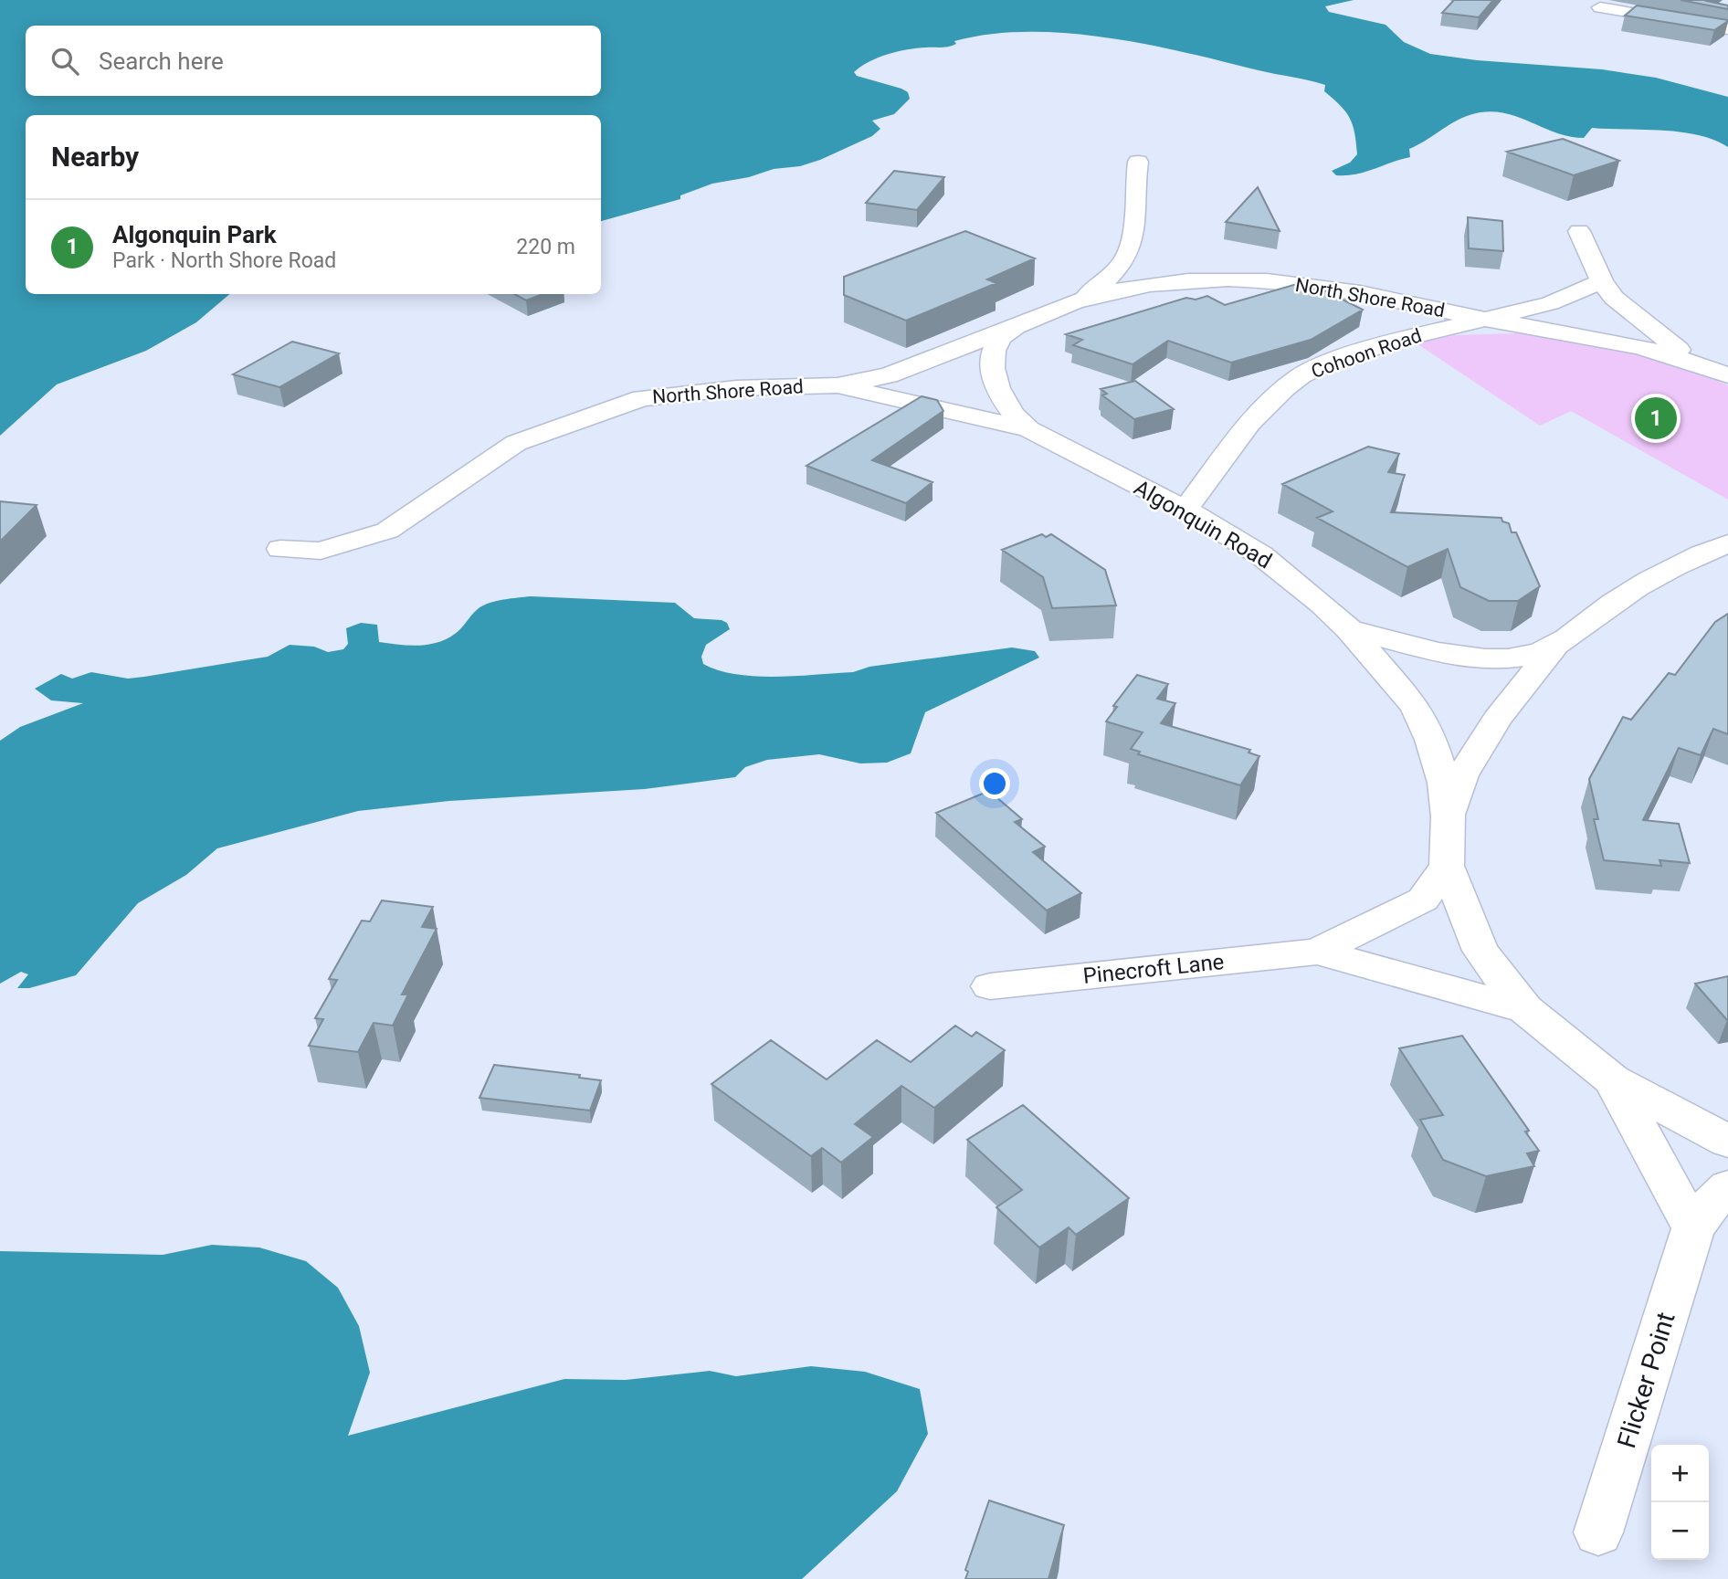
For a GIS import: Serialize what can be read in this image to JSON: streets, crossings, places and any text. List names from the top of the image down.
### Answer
{
  "streets": {
    "street": [
      "North Shore Road",
      "Cohoon Road",
      "Algonquin Road",
      "Pinecroft Lane",
      "Flicker Point"
    ]
  },
  "crossings": [
    ["North Shore Road", "Cohoon Road"],
    ["North Shore Road", "Algonquin Road"],
    ["Cohoon Road", "Algonquin Road"],
    ["Algonquin Road", "Pinecroft Lane"]
  ],
  "page": {
    "search": "Search here",
    "heading": "Nearby",
    "list": [
      {
        "mark": "1",
        "name": "Algonquin Park",
        "note": "Park · North Shore Road",
        "value": "220 m"
      }
    ],
    "pins": "1",
    "map_buttons": ["+", "−"]
  }
}
